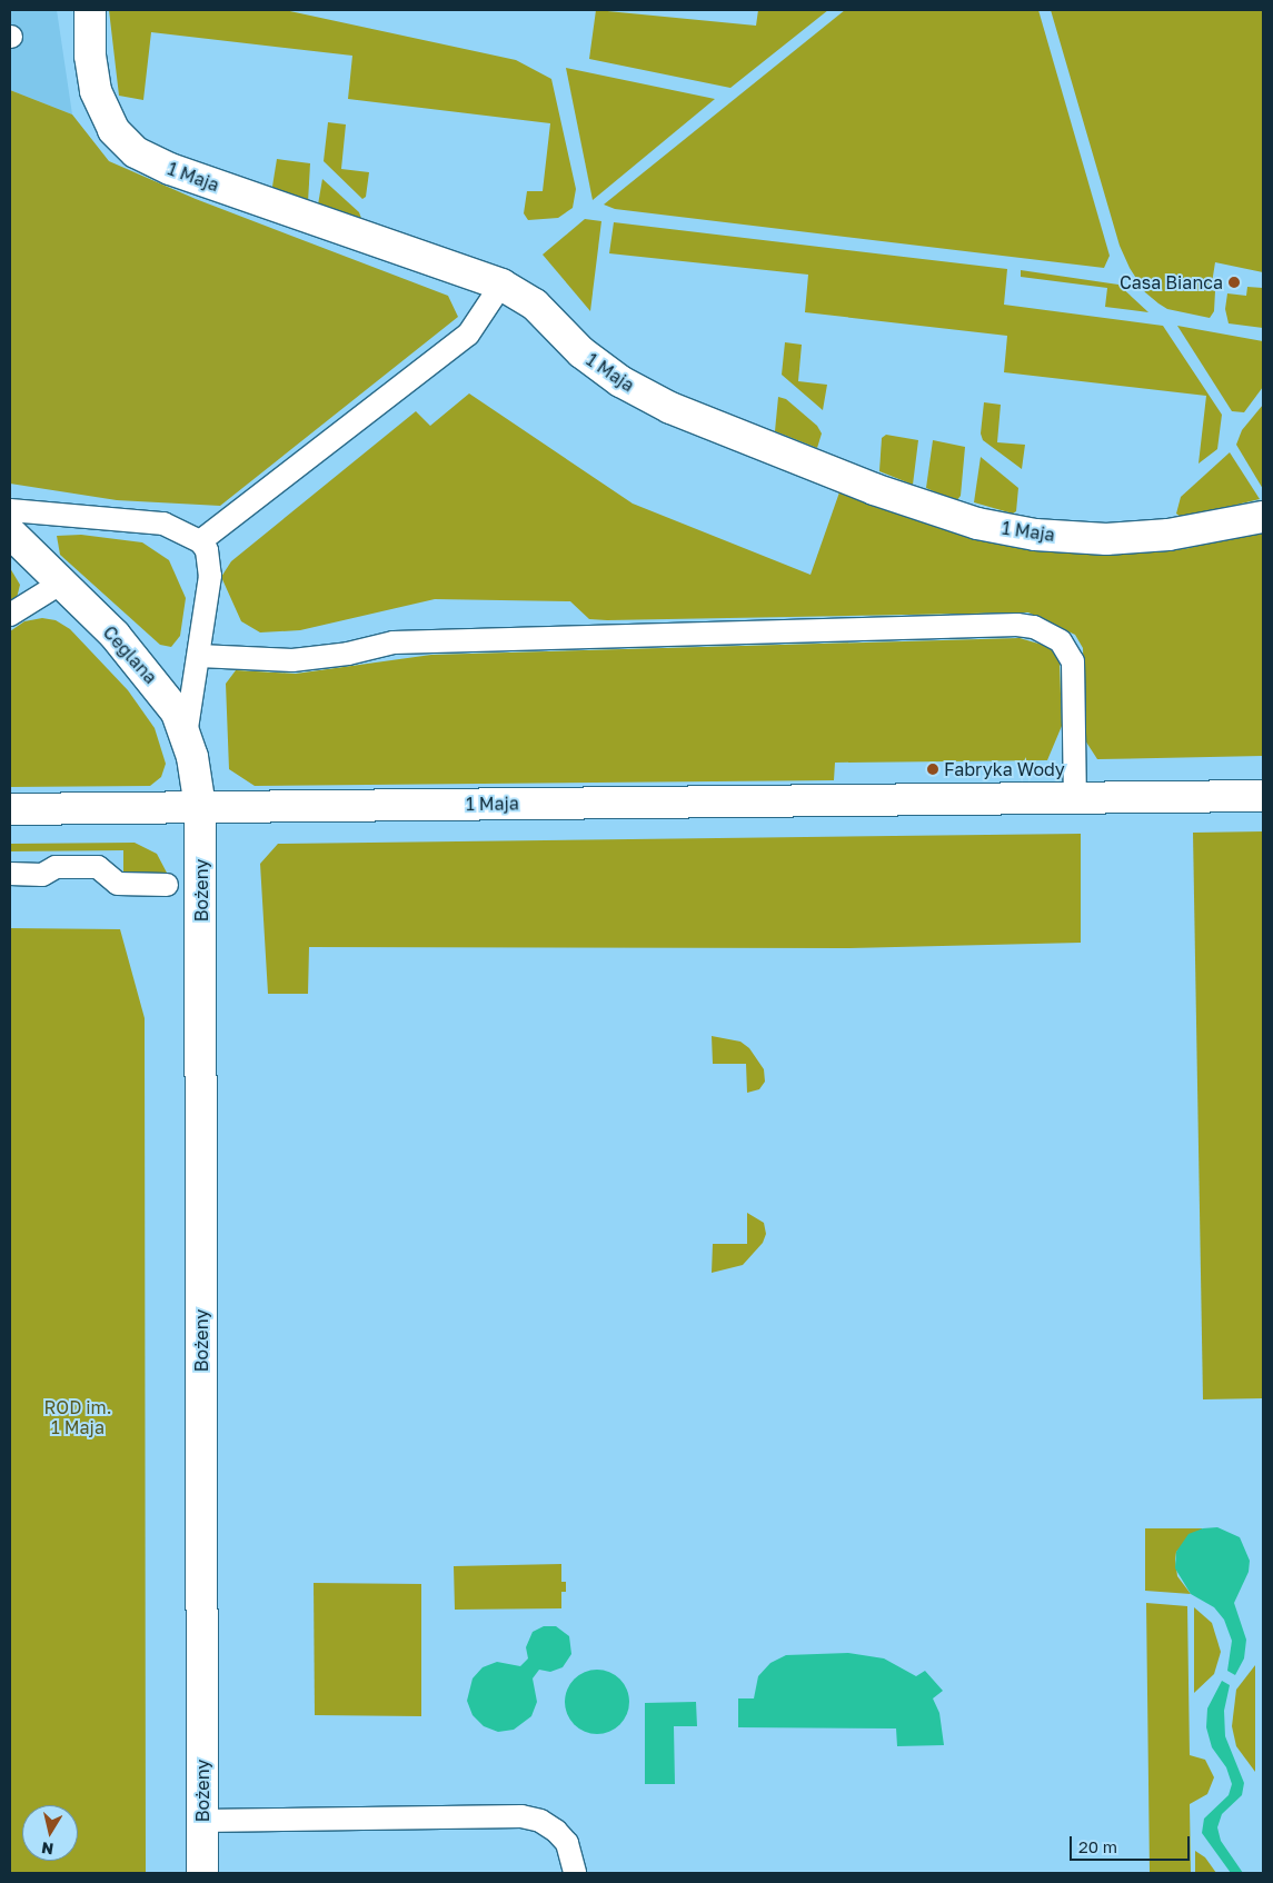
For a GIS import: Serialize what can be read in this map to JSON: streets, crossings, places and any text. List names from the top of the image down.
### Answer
{
  "streets": {
    "street": ["1 Maja", "Ceglana", "Bożeny"]
  },
  "crossings": [
    ["1 Maja", "Ceglana"],
    ["1 Maja", "Bożeny"],
    ["Ceglana", "Bożeny"]
  ],
  "parks": ["ROD im. 1 Maja"],
  "places": ["Casa Bianca", "Fabryka Wody"],
  "scale_bar": "20 m",
  "north": "bottom"
}
